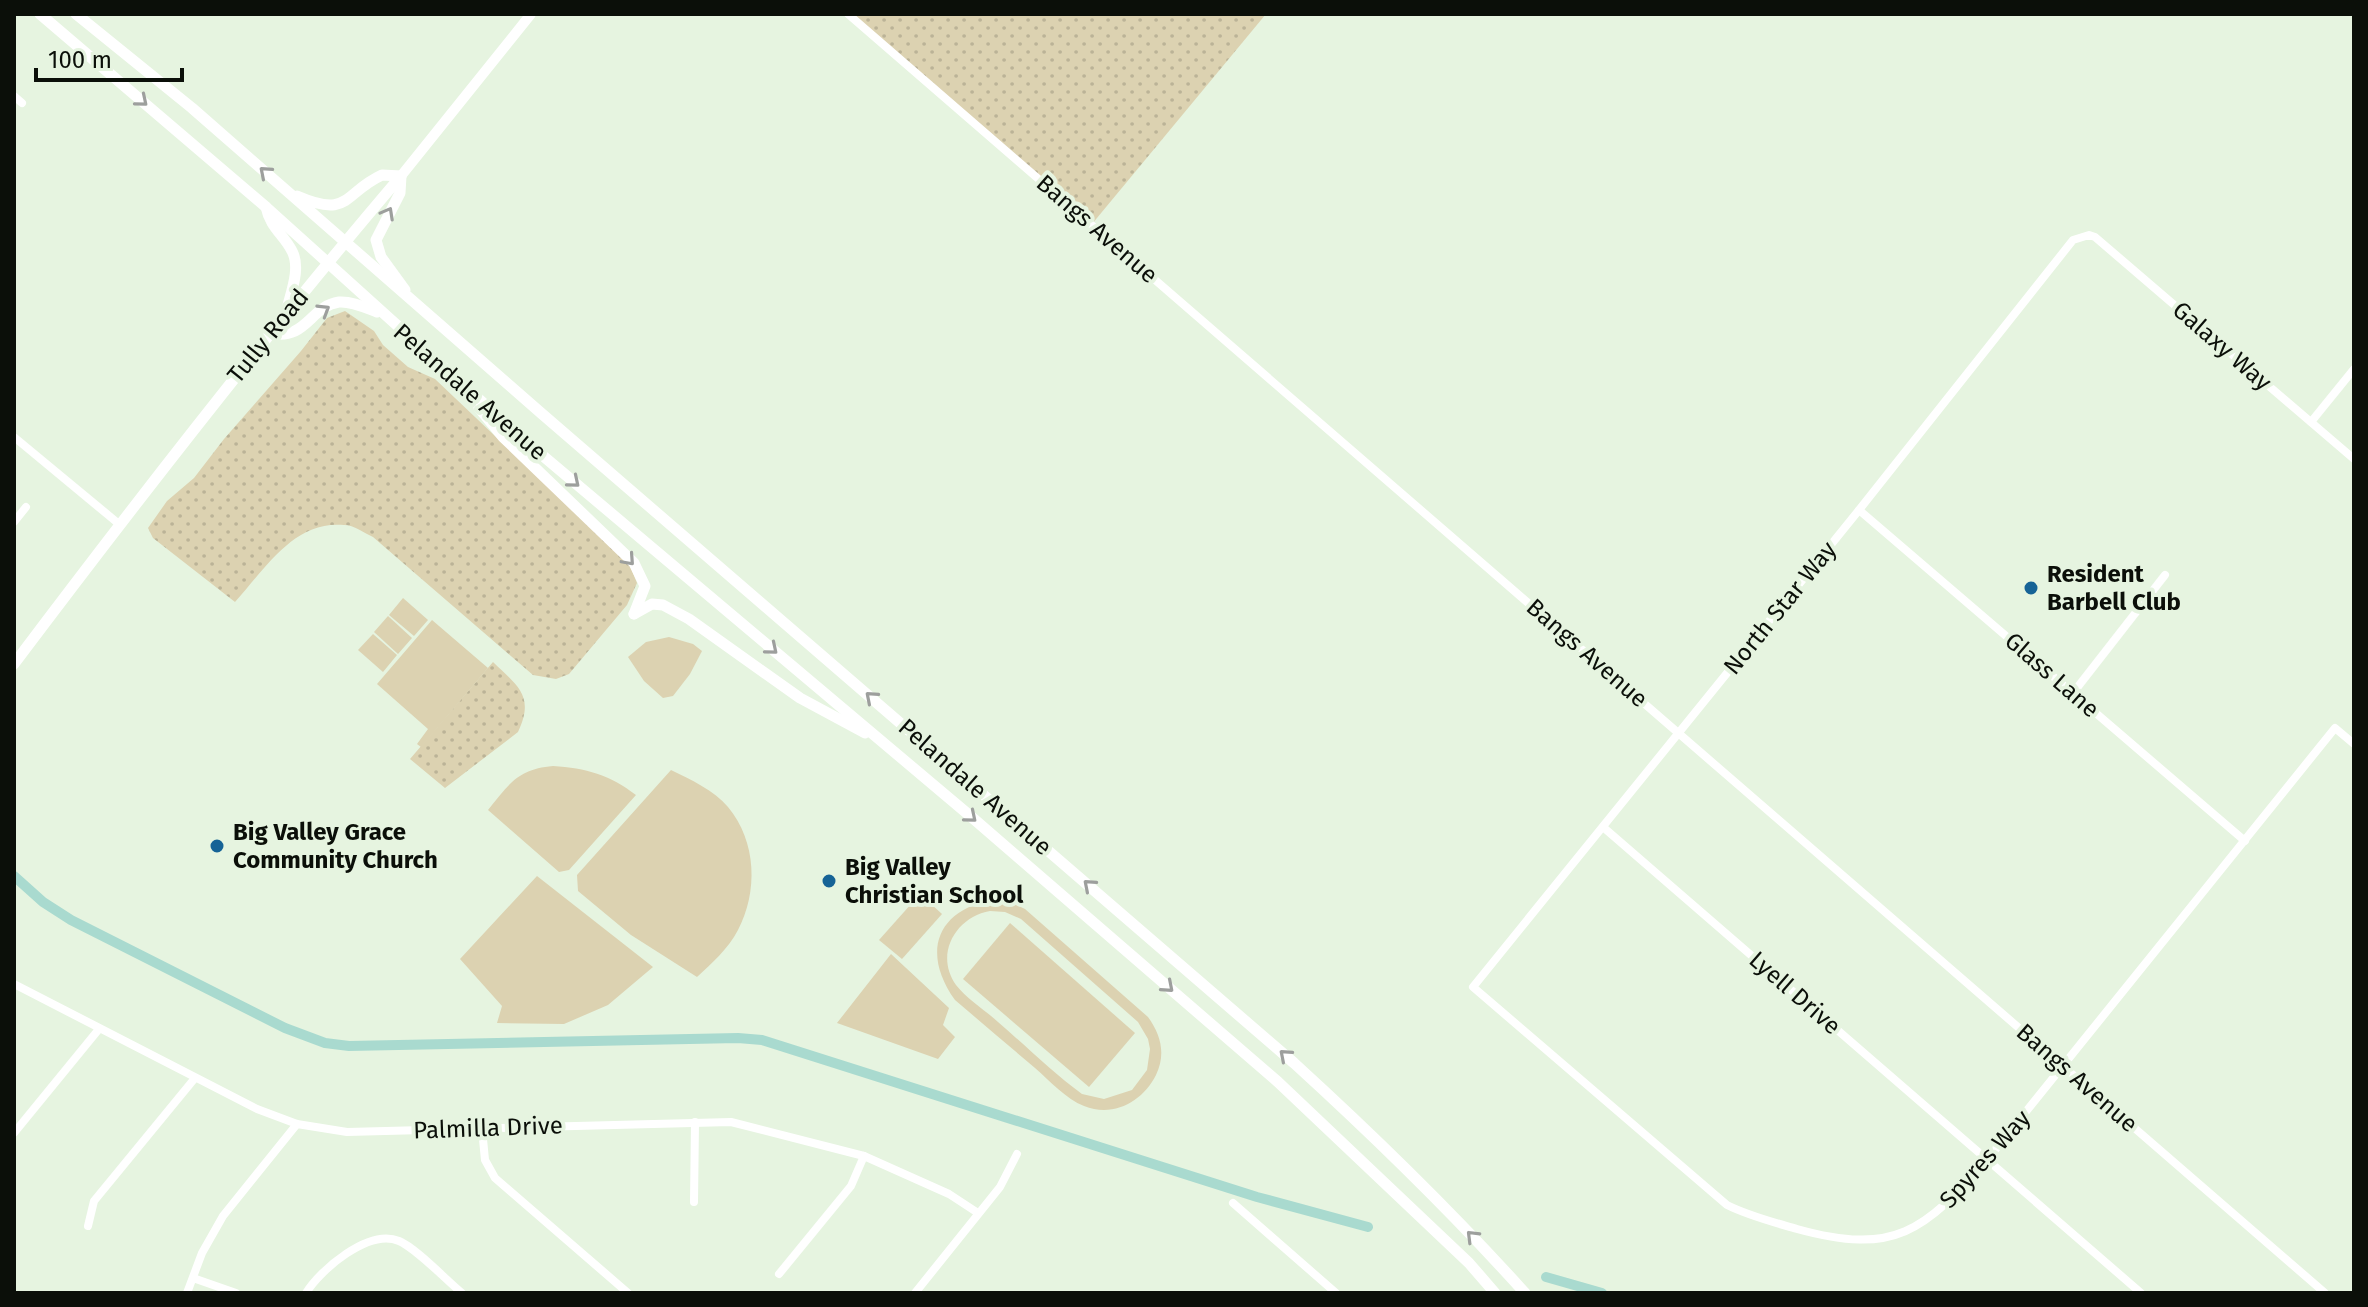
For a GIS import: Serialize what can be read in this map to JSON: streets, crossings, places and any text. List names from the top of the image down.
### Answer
{
  "streets": {
    "main road": ["Tully Road", "Pelandale Avenue"],
    "street": [
      "Bangs Avenue",
      "Galaxy Way",
      "North Star Way",
      "Glass Lane",
      "Lyell Drive",
      "Palmilla Drive",
      "Spyres Way"
    ]
  },
  "crossings": [
    ["Bangs Avenue", "North Star Way"],
    ["Bangs Avenue", "Spyres Way"],
    ["Tully Road", "Pelandale Avenue"],
    ["Galaxy Way", "North Star Way"],
    ["North Star Way", "Glass Lane"],
    ["North Star Way", "Lyell Drive"],
    ["North Star Way", "Spyres Way"],
    ["Glass Lane", "Spyres Way"],
    ["Lyell Drive", "Spyres Way"]
  ],
  "places": ["Resident Barbell Club", "Big Valley Grace Community Church", "Big Valley Christian School"],
  "scale_bar": "100 m"
}
